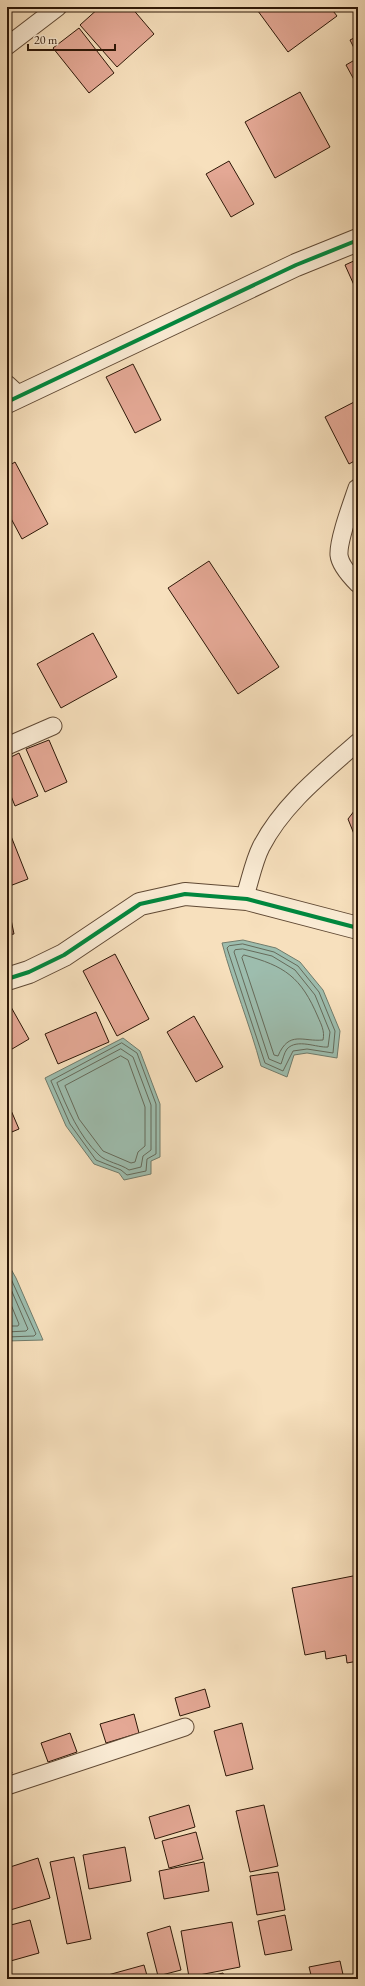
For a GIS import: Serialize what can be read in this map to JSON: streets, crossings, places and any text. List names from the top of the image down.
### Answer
{
  "scale_bar": "20 m"
}
